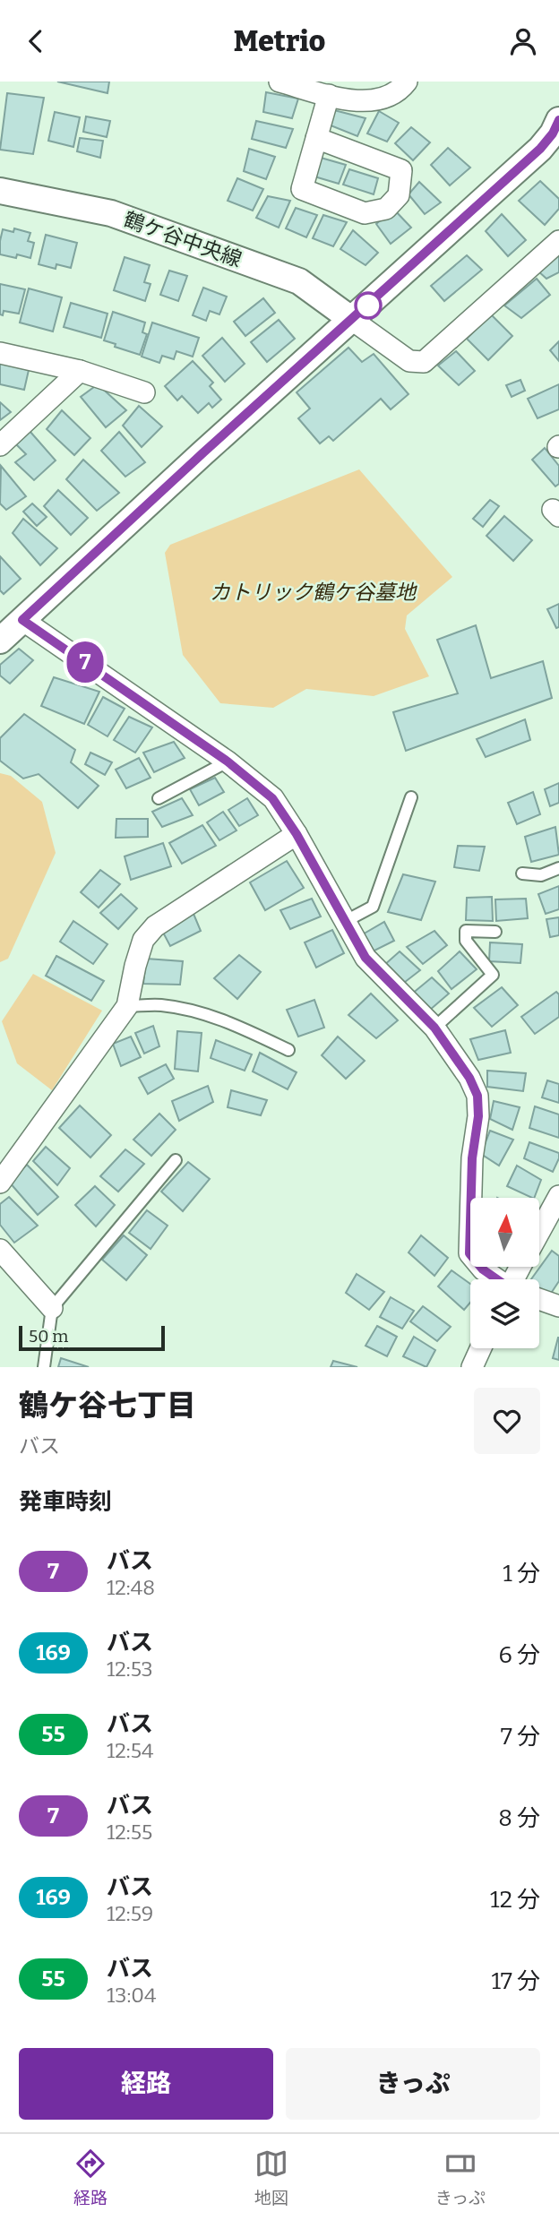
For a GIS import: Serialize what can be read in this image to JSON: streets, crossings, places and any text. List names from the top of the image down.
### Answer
{
  "streets": {
    "street": ["鶴ケ谷中央線"]
  },
  "parks": ["カトリック鶴ケ谷墓地"],
  "lines": ["bus line 7"],
  "scale_bar": "50 m",
  "north": "top",
  "page": {
    "header": "Metrio",
    "on_map": "7",
    "scale": "50 m",
    "heading": [
      ["鶴ケ谷七丁目", "バス"],
      "発車時刻"
    ],
    "list": [
      {
        "mark": "7",
        "name": "バス",
        "note": "12:48",
        "value": "1 分"
      },
      {
        "mark": "169",
        "name": "バス",
        "note": "12:53",
        "value": "6 分"
      },
      {
        "mark": "55",
        "name": "バス",
        "note": "12:54",
        "value": "7 分"
      },
      {
        "mark": "7",
        "name": "バス",
        "note": "12:55",
        "value": "8 分"
      },
      {
        "mark": "169",
        "name": "バス",
        "note": "12:59",
        "value": "12 分"
      },
      {
        "mark": "55",
        "name": "バス",
        "note": "13:04",
        "value": "17 分"
      }
    ],
    "buttons": ["経路", "きっぷ"],
    "tabs": ["経路", "地図", "きっぷ"]
  }
}
